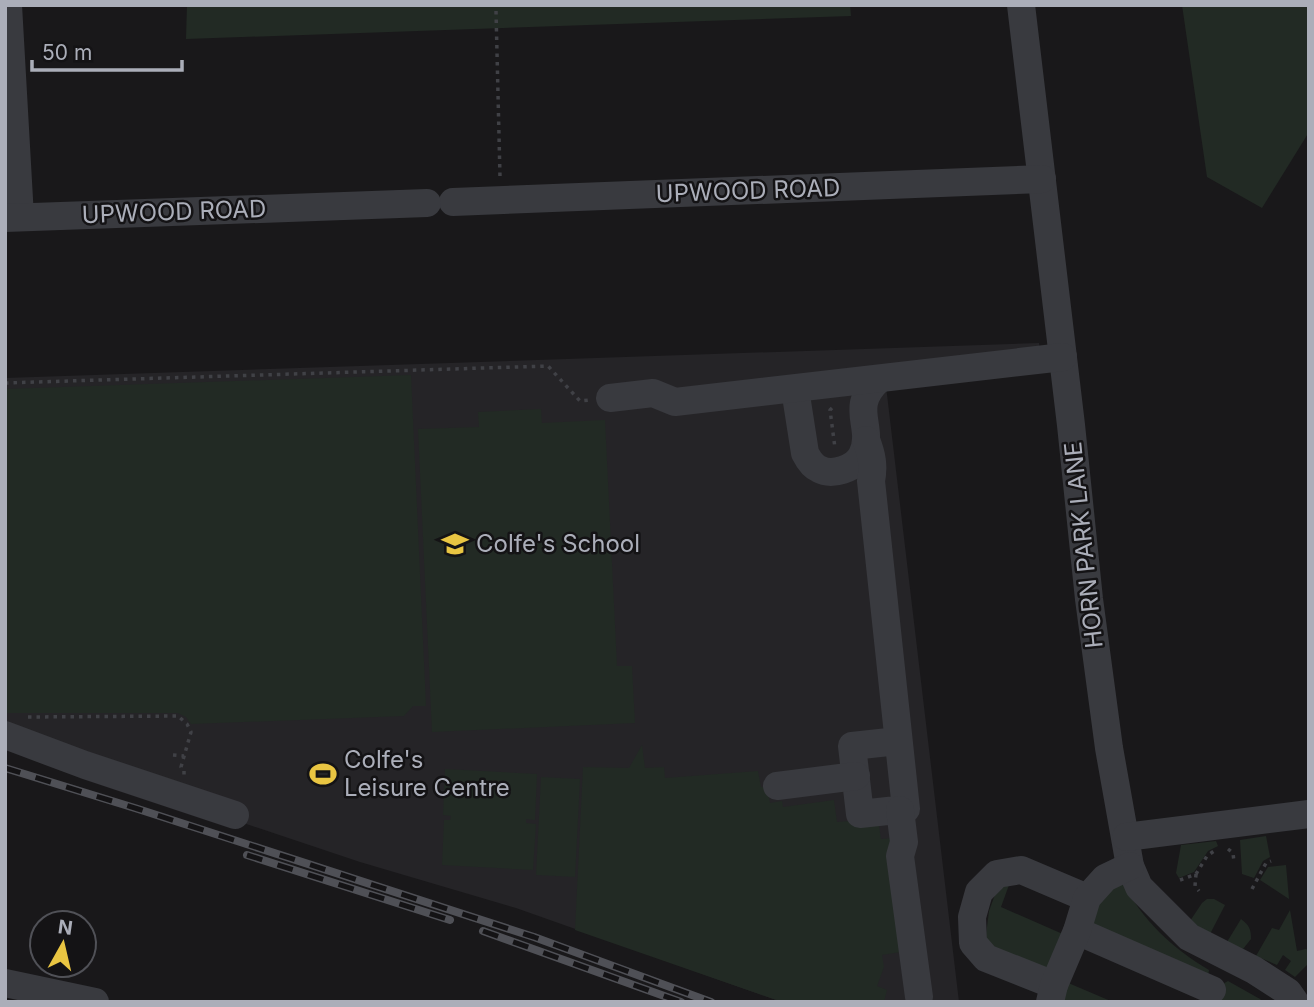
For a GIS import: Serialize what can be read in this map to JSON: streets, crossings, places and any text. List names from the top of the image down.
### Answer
{
  "streets": {
    "street": ["UPWOOD ROAD", "HORN PARK LANE"]
  },
  "crossings": [
    ["UPWOOD ROAD", "HORN PARK LANE"]
  ],
  "places": {
    "school or university": ["Colfe's School"],
    "sports": ["Colfe's Leisure Centre"]
  },
  "scale_bar": "50 m",
  "north": "top"
}
